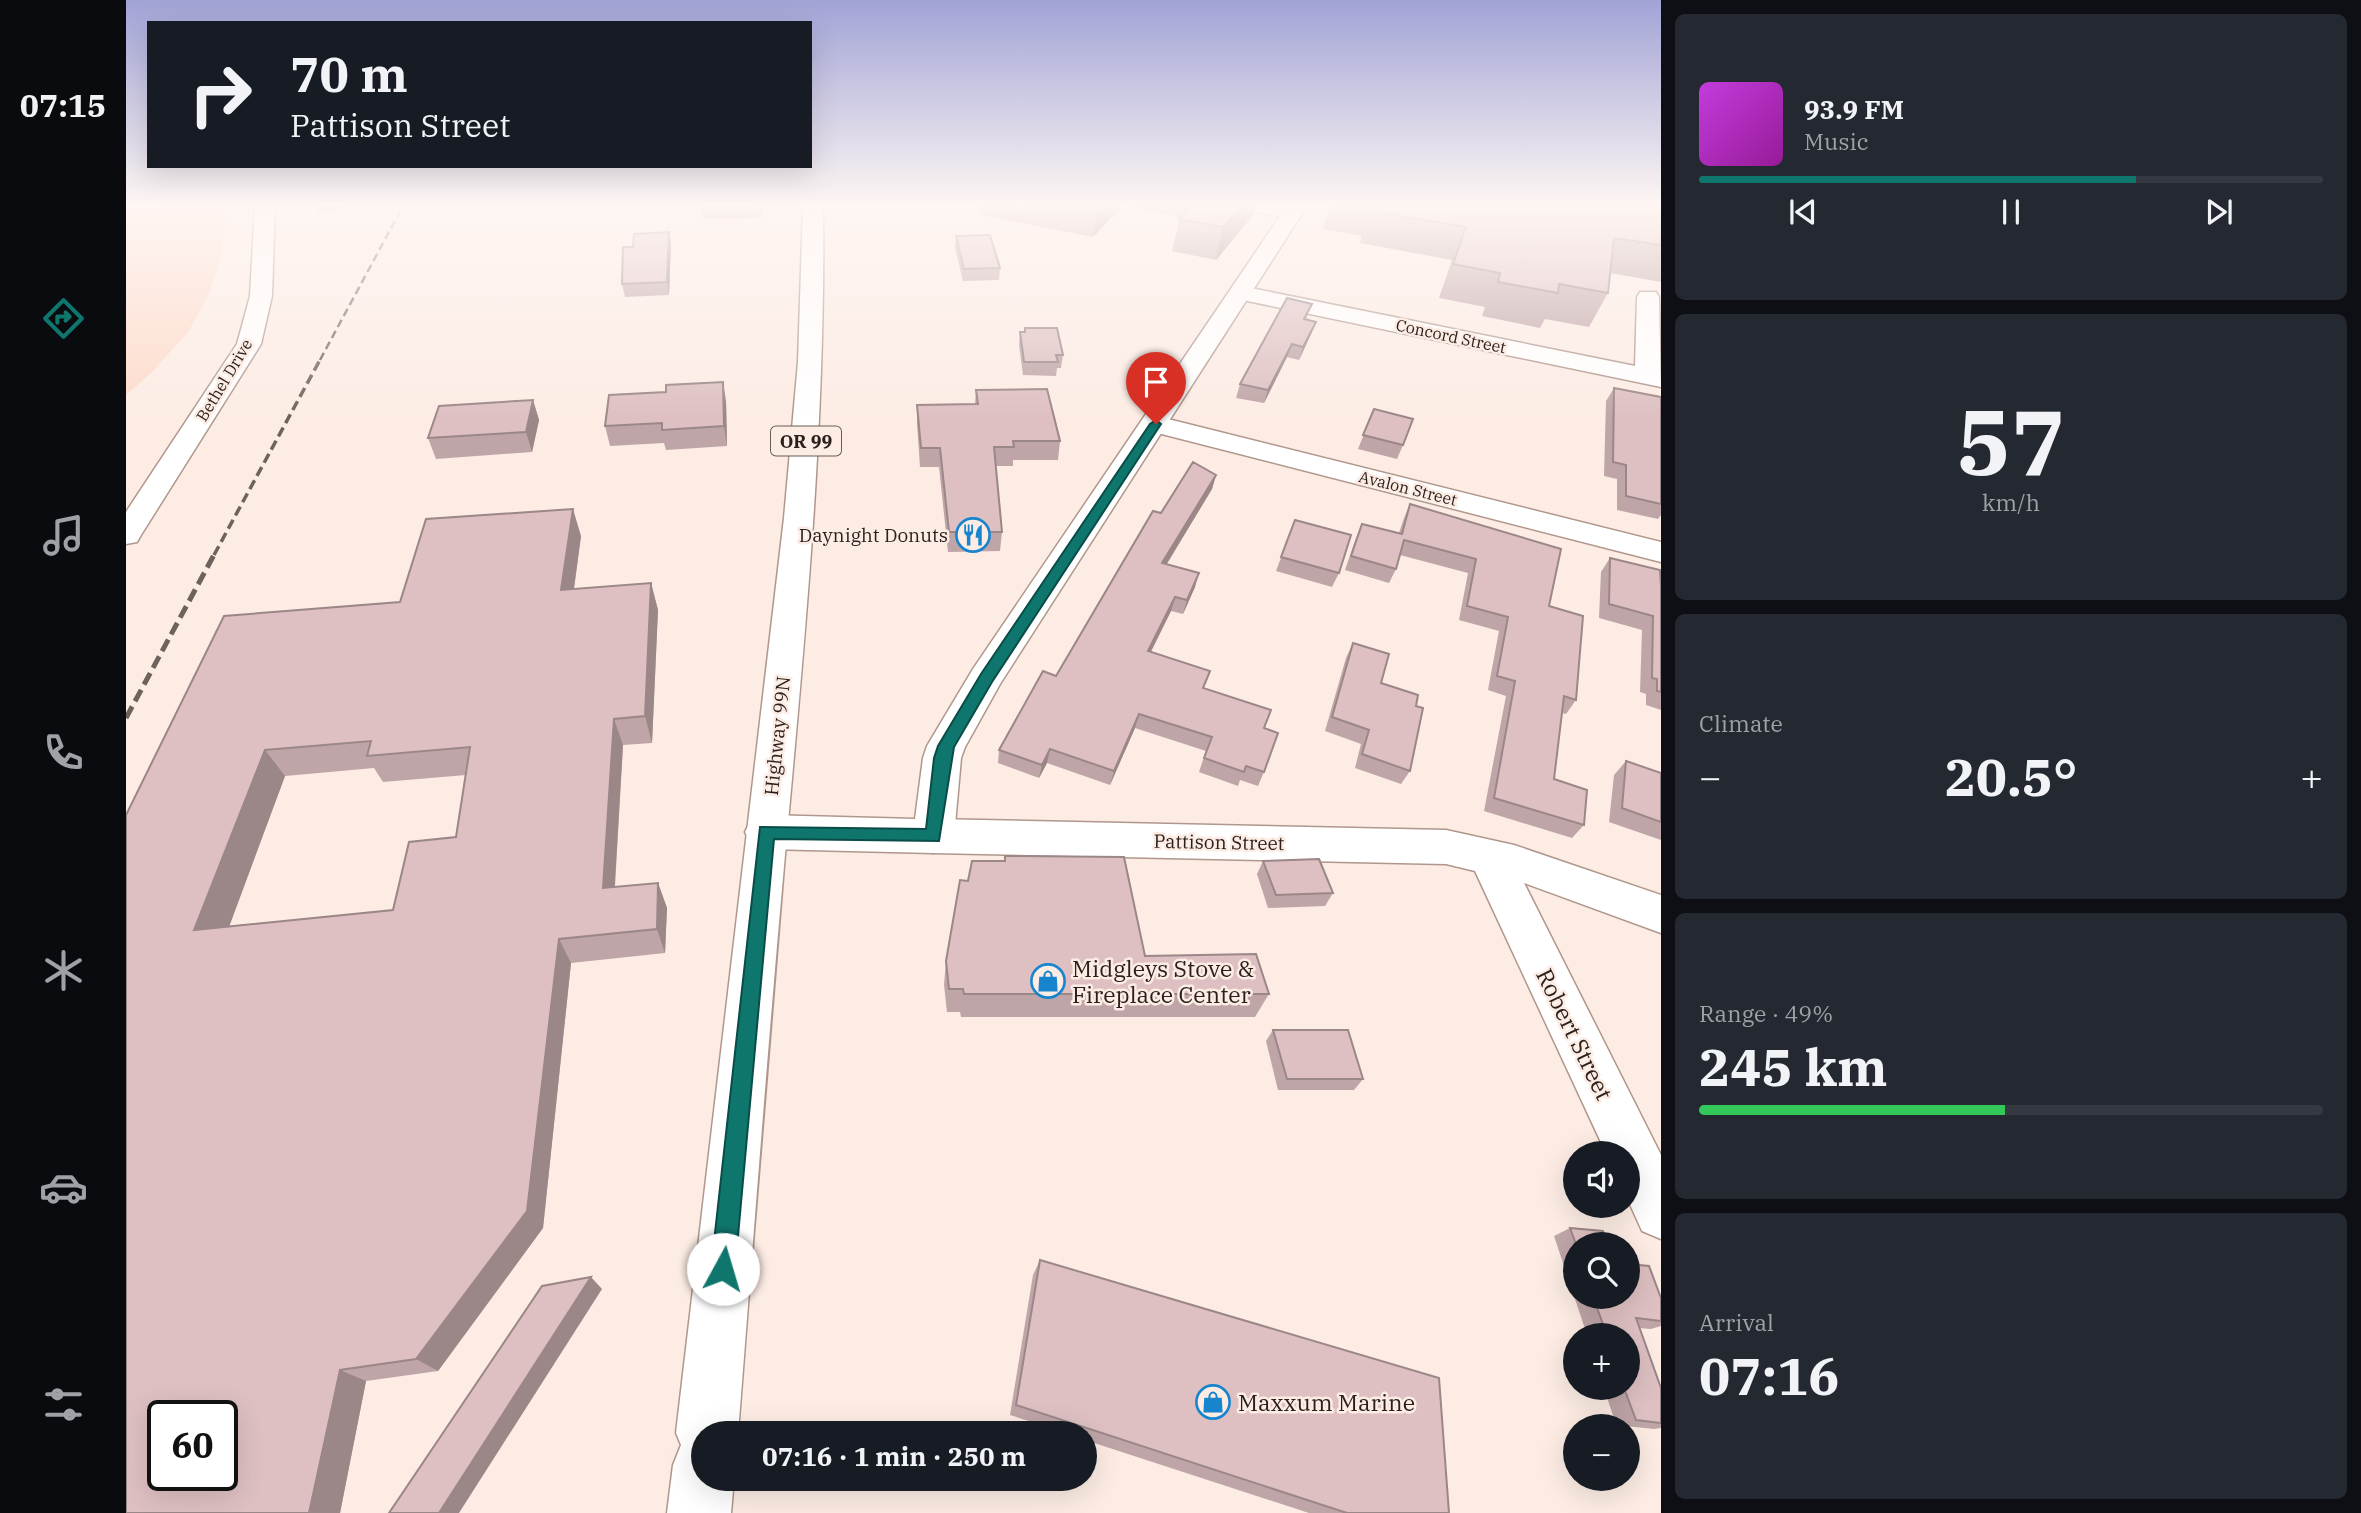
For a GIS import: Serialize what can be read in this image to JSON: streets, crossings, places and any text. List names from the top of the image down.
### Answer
{
  "streets": {
    "street": [
      "Concord Street",
      "Bethel Drive",
      "OR 99",
      "Avalon Street",
      "Highway 99N",
      "Pattison Street",
      "Robert Street"
    ]
  },
  "crossings": [
    ["Highway 99N", "Pattison Street"],
    ["Pattison Street", "Robert Street"]
  ],
  "places": {
    "restaurant": ["Daynight Donuts"],
    "shop": ["Midgleys Stove & Fireplace Center", "Maxxum Marine"]
  },
  "page": {
    "tabs": "07:15",
    "turn": ["70 m", "Pattison Street"],
    "song": ["93.9 FM", "Music"],
    "tile": [
      ["57", "km/h"],
      "Climate",
      ["Range · 49%", "245 km"],
      ["Arrival", "07:16"]
    ],
    "heat": ["−", "20.5°", "+"],
    "map_buttons": ["+", "−"],
    "limit": "60",
    "trip": "07:16 · 1 min · 250 m"
  }
}
